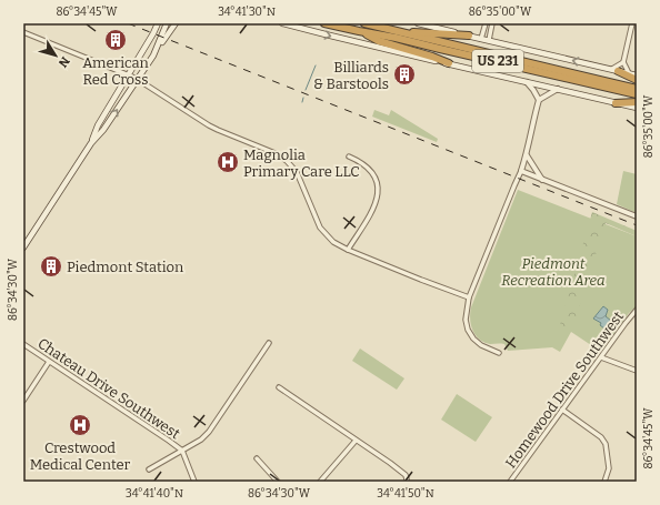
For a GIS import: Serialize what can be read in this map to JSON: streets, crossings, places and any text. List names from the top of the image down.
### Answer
{
  "streets": {
    "highway": ["US 231"],
    "street": ["Chateau Drive Southwest", "Homewood Drive Southwest"]
  },
  "parks": ["Piedmont Recreation Area"],
  "places": {
    "building": ["American Red Cross", "Billiards & Barstools", "Piedmont Station"],
    "hospital": ["Magnolia Primary Care LLC", "Crestwood Medical Center"]
  },
  "north": "bottom right",
  "coordinates": [
    "86°34'45\"W",
    "34°41'30\"N",
    "86°35'00\"W",
    "86°34'30\"W",
    "34°41'40\"N",
    "34°41'50\"N"
  ]
}
